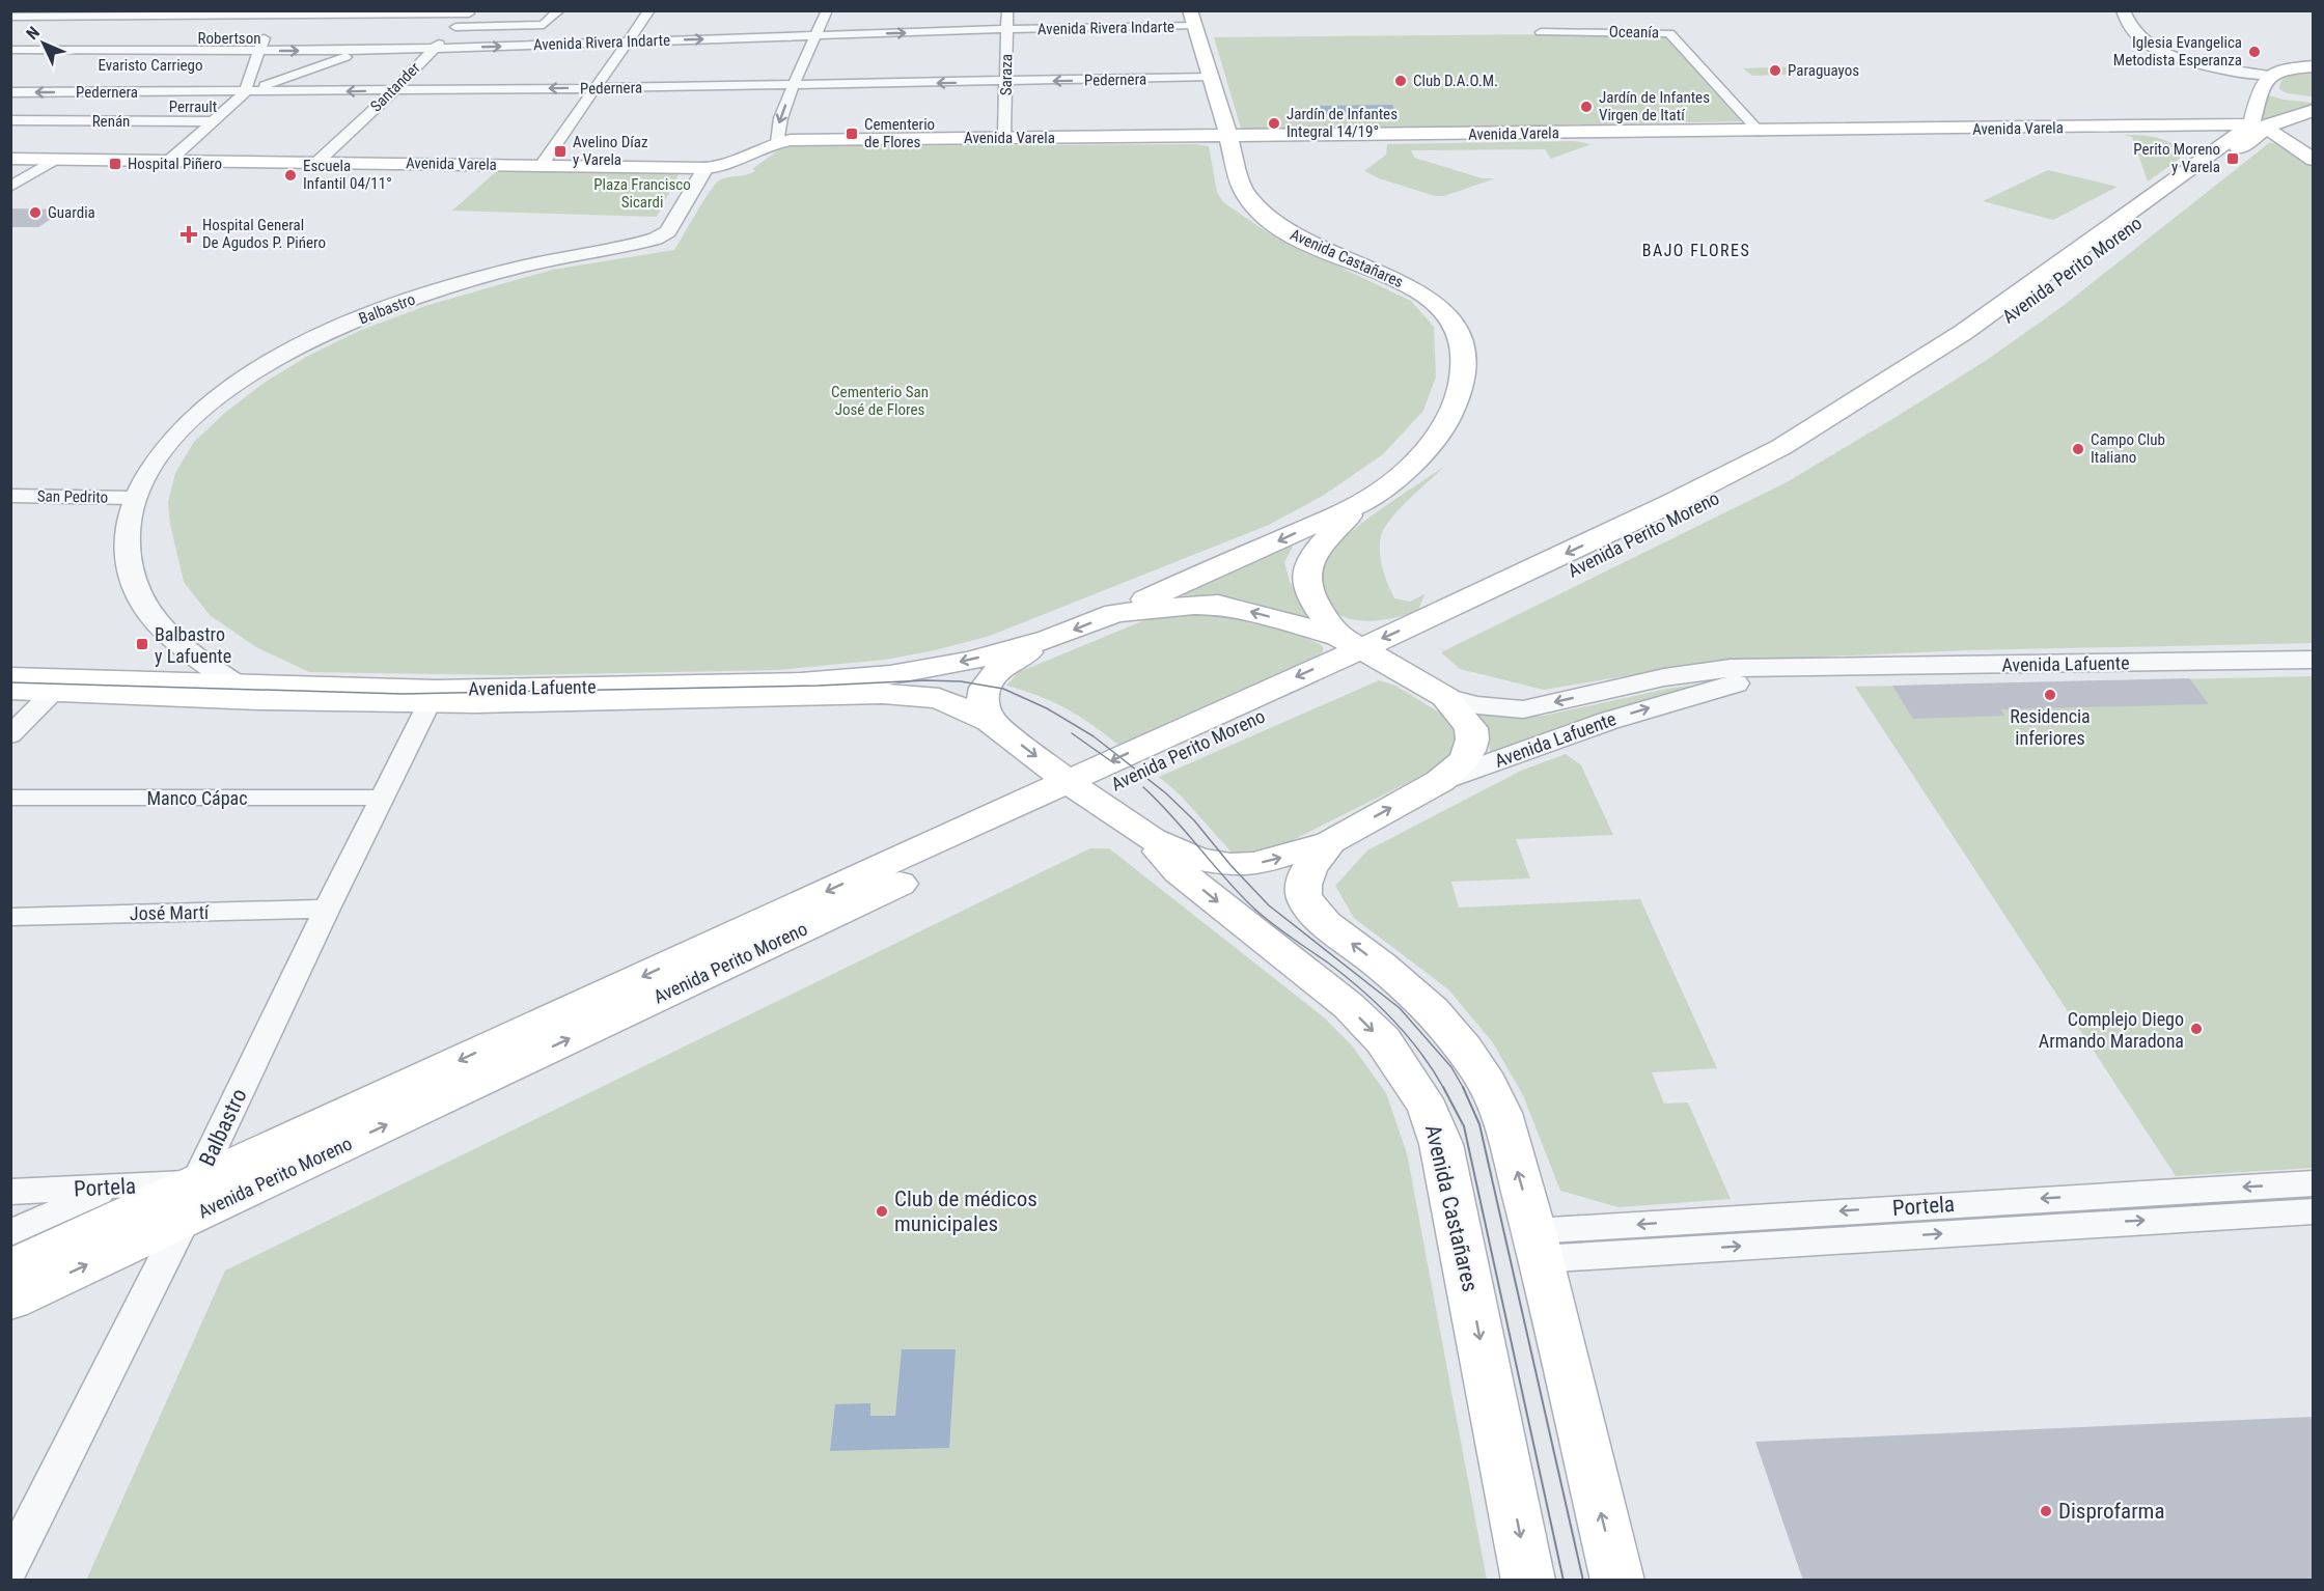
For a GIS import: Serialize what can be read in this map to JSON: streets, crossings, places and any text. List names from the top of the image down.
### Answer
{
  "streets": {
    "main road": [
      "Avenida Varela",
      "Avenida Castañares",
      "Avenida Perito Moreno",
      "Avenida Lafuente"
    ],
    "street": [
      "Avenida Rivera Indarte",
      "Oceanía",
      "Robertson",
      "Saraza",
      "Pedernera",
      "Santander",
      "Renán",
      "Balbastro",
      "San Pedrito",
      "Manco Cápac",
      "José Martí",
      "Portela"
    ]
  },
  "crossings": [
    ["Avenida Rivera Indarte", "Saraza"],
    ["Avenida Rivera Indarte", "Santander"],
    ["Avenida Rivera Indarte", "Avenida Castañares"],
    ["Oceanía", "Avenida Varela"],
    ["Saraza", "Pedernera"],
    ["Saraza", "Avenida Varela"],
    ["Pedernera", "Santander"],
    ["Pedernera", "Avenida Castañares"],
    ["Santander", "Avenida Varela"],
    ["Avenida Varela", "Avenida Castañares"],
    ["Avenida Varela", "Avenida Perito Moreno"],
    ["Avenida Varela", "Balbastro"],
    ["Avenida Castañares", "Avenida Perito Moreno"],
    ["Avenida Castañares", "Avenida Lafuente"],
    ["Avenida Perito Moreno", "Balbastro"],
    ["Avenida Perito Moreno", "Avenida Lafuente"],
    ["Avenida Perito Moreno", "Portela"],
    ["Balbastro", "San Pedrito"],
    ["Balbastro", "Avenida Lafuente"],
    ["Balbastro", "Manco Cápac"],
    ["Balbastro", "José Martí"],
    ["Balbastro", "Portela"]
  ],
  "districts": ["BAJO FLORES"],
  "parks": ["Plaza Francisco Sicardi", "Cementerio San José de Flores"],
  "places": {
    "other": [
      "Iglesia Evangelica Metodista Esperanza",
      "Paraguayos",
      "Club D.A.O.M.",
      "Jardín de Infantes Virgen de Itatí",
      "Jardín de Infantes Integral 14/19°",
      "Escuela Infantil 04/11°",
      "Guardia",
      "Campo Club Italiano",
      "Residencia inferiores",
      "Complejo Diego Armando Maradona",
      "Club de médicos municipales",
      "Disprofarma"
    ],
    "transit": [
      "Cementerio de Flores",
      "Avelino Díaz y Varela",
      "Perito Moreno y Varela",
      "Hospital Piñero",
      "Balbastro y Lafuente"
    ],
    "health": ["Hospital General De Agudos P. Pińero"]
  },
  "north": "top left"
}
